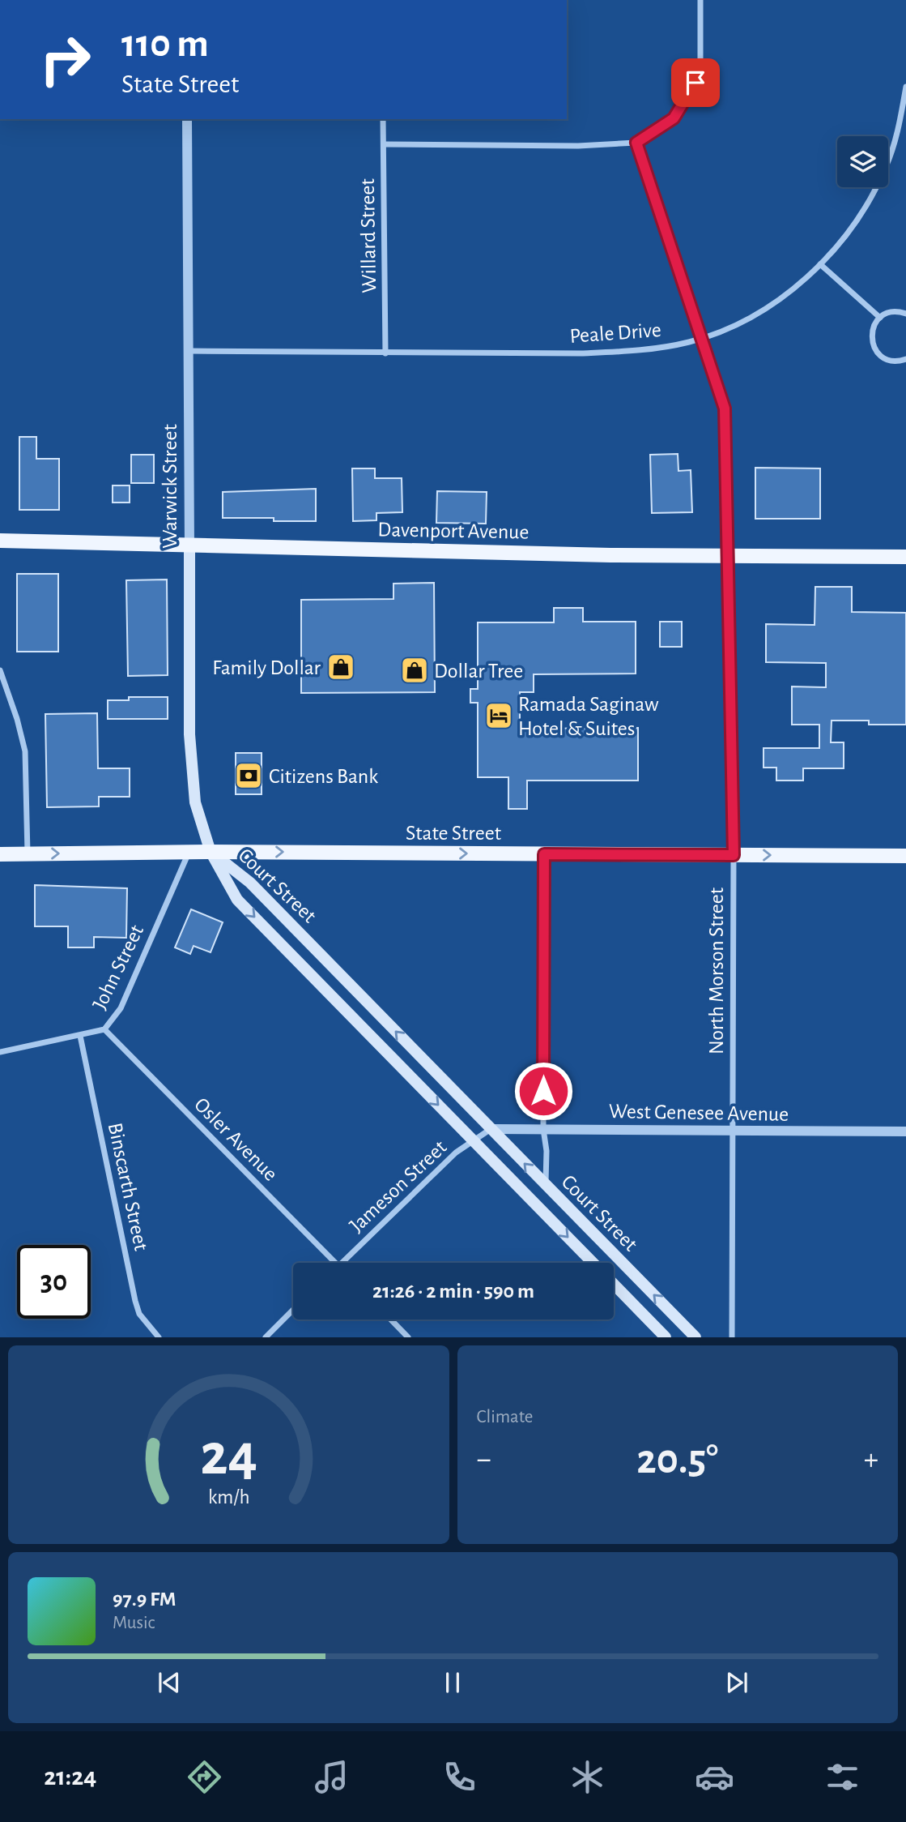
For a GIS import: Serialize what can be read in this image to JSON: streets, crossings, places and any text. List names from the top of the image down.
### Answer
{
  "streets": {
    "main road": [
      "Warwick Street",
      "Davenport Avenue",
      "State Street",
      "Court Street"
    ],
    "street": [
      "Willard Street",
      "Peale Drive",
      "John Street",
      "North Morson Street",
      "West Genesee Avenue",
      "Osler Avenue",
      "Jameson Street",
      "Binscarth Street"
    ]
  },
  "crossings": [
    ["Willard Street", "Peale Drive"],
    ["Peale Drive", "Warwick Street"],
    ["Peale Drive", "North Morson Street"],
    ["Warwick Street", "Davenport Avenue"],
    ["Warwick Street", "State Street"],
    ["Warwick Street", "Court Street"],
    ["Davenport Avenue", "North Morson Street"],
    ["State Street", "Court Street"],
    ["State Street", "John Street"],
    ["State Street", "North Morson Street"],
    ["Court Street", "West Genesee Avenue"],
    ["Court Street", "Jameson Street"],
    ["John Street", "Osler Avenue"],
    ["John Street", "Binscarth Street"],
    ["North Morson Street", "West Genesee Avenue"],
    ["West Genesee Avenue", "Jameson Street"]
  ],
  "one_way": ["State Street"],
  "places": {
    "shop": ["Family Dollar", "Dollar Tree"],
    "hotel": ["Ramada Saginaw Hotel & Suites"],
    "bank": ["Citizens Bank"]
  },
  "page": {
    "turn": ["110 m", "State Street"],
    "limit": "30",
    "trip": "21:26 · 2 min · 590 m",
    "tile": "Climate",
    "heat": ["−", "20.5°", "+"],
    "song": ["97.9 FM", "Music"],
    "tabs": "21:24",
    "gauge": ["24", "km/h"]
  }
}
